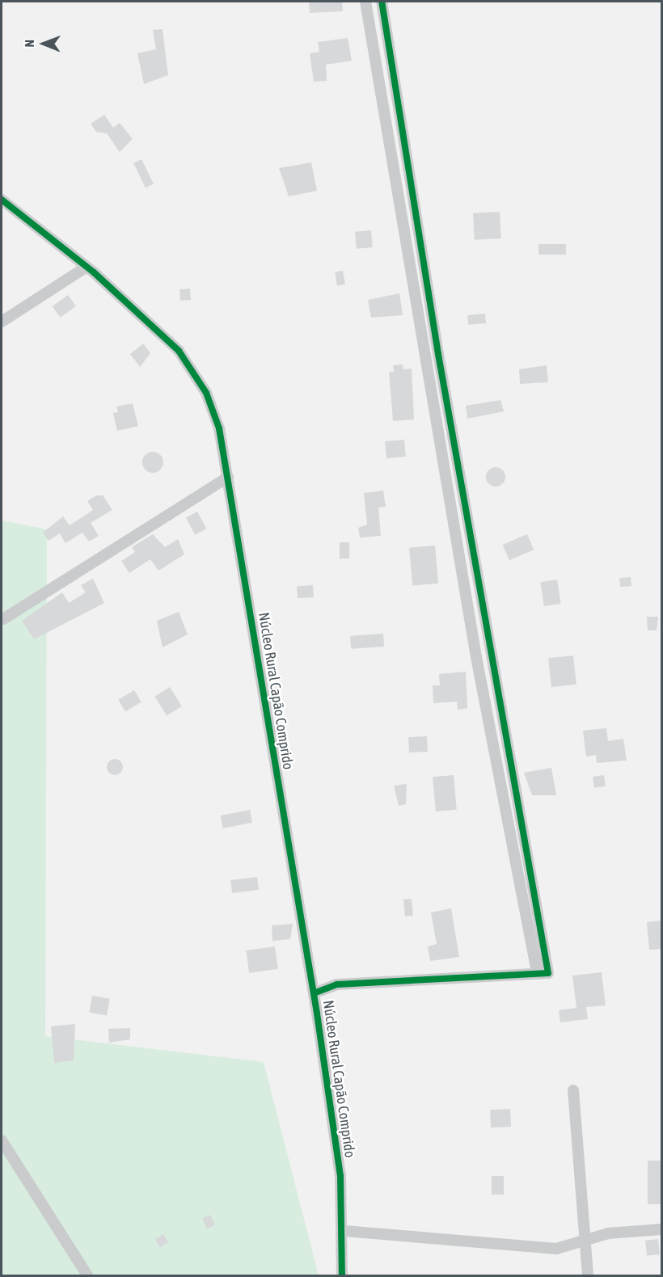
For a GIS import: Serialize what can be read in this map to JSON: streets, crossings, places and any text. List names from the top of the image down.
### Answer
{
  "streets": {
    "street": ["Núcleo Rural Capão Comprido"]
  },
  "north": "left"
}
